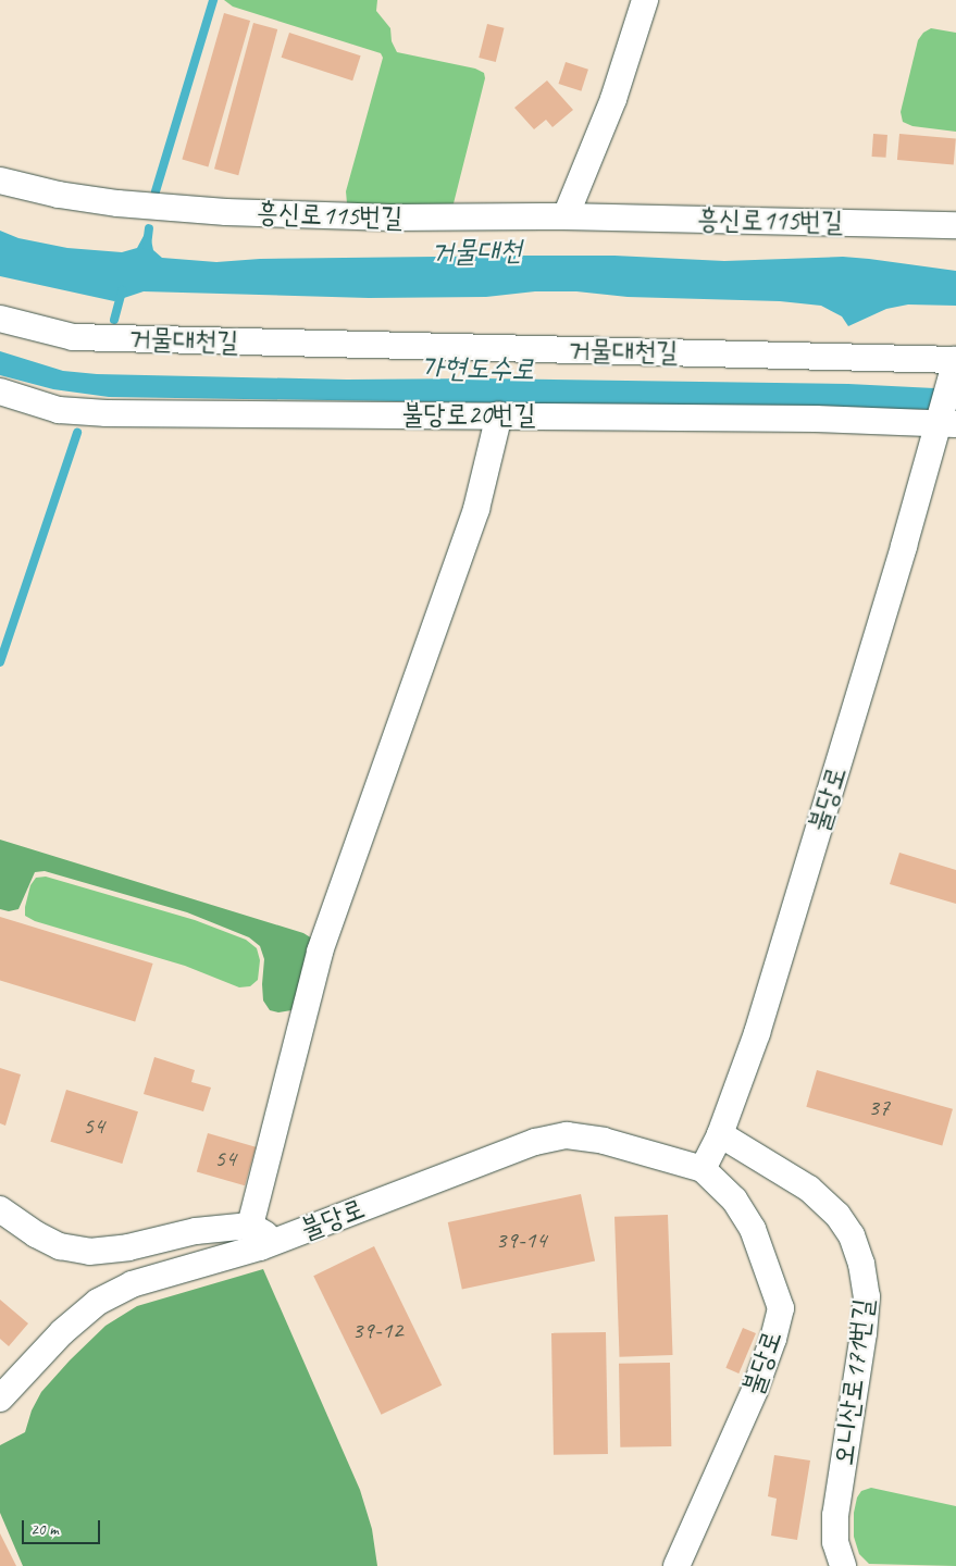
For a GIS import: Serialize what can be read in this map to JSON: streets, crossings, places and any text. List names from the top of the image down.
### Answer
{
  "streets": {
    "street": [
      "흥신로115번길",
      "거물대천길",
      "불당로20번길",
      "불당로",
      "오니산로171번길"
    ]
  },
  "crossings": [
    ["거물대천길", "불당로"],
    ["불당로20번길", "불당로"],
    ["불당로", "오니산로171번길"]
  ],
  "water": ["거물대천", "가현도수로"],
  "house_numbers": [
    "37",
    "54",
    "54",
    "39-14",
    "39-12"
  ],
  "scale_bar": "20 m"
}
